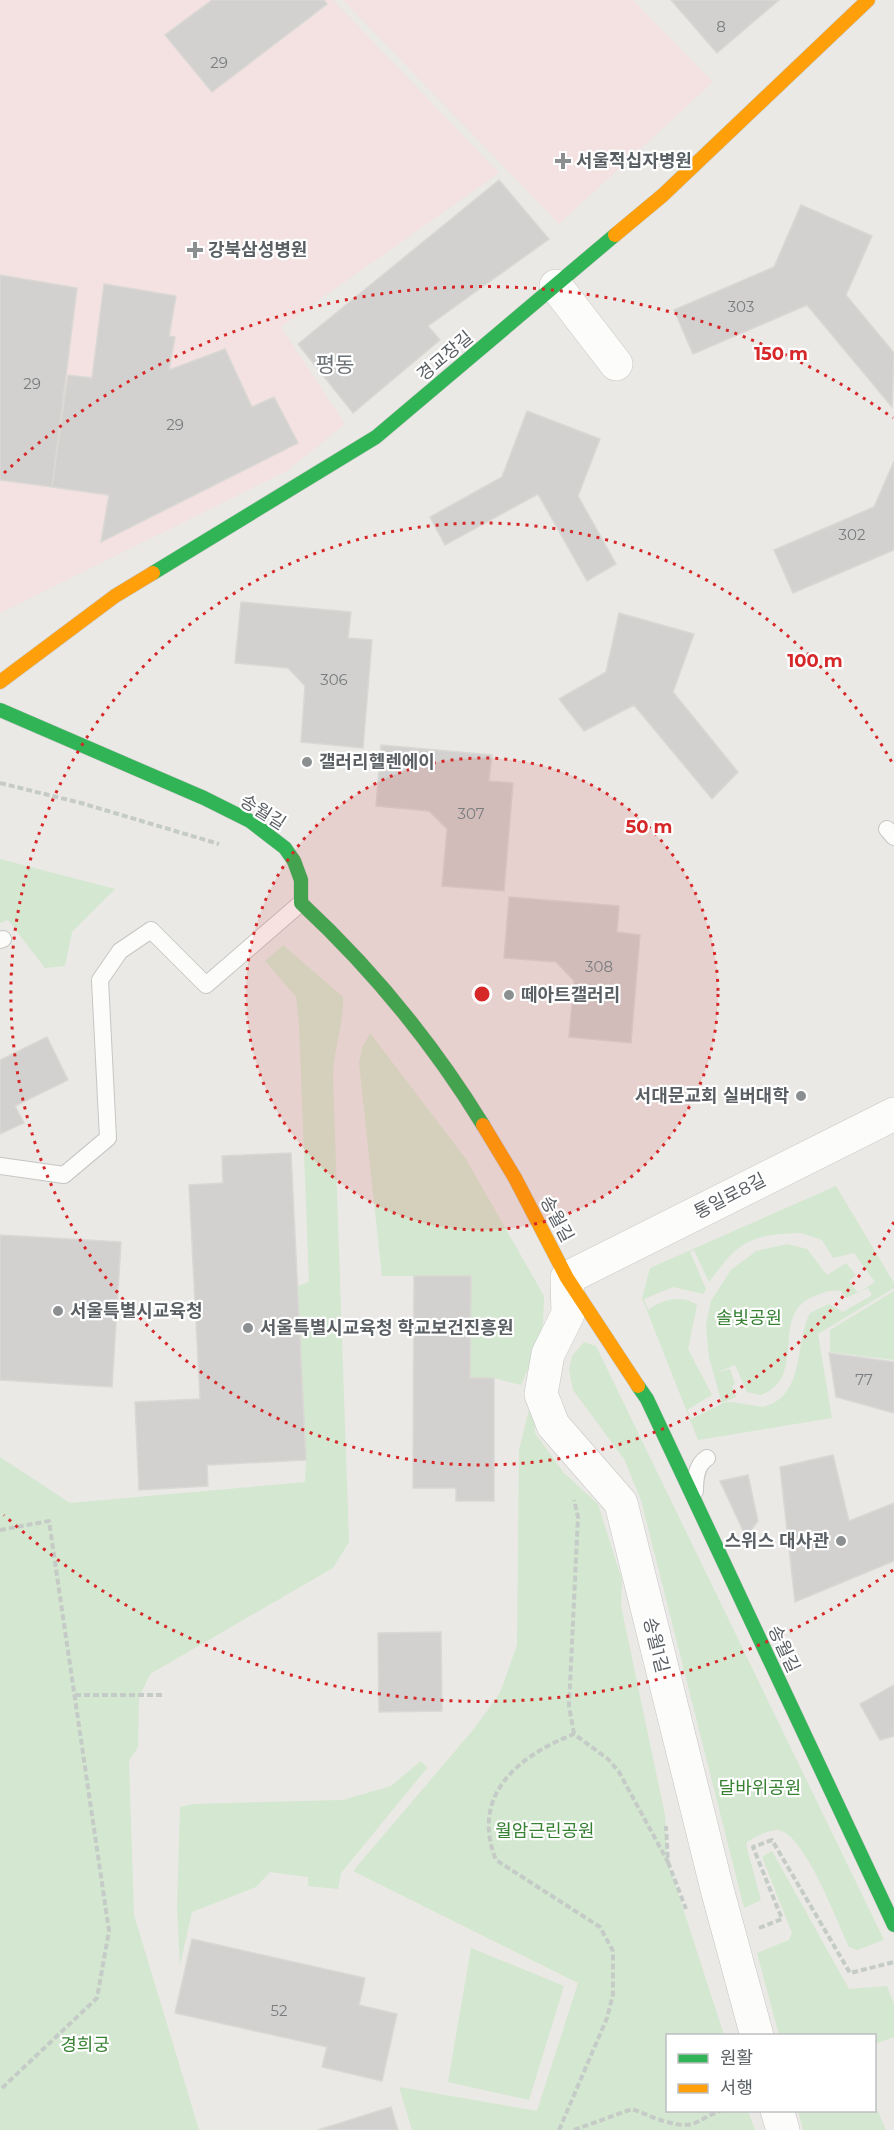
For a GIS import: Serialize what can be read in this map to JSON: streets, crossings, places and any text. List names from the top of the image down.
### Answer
{
  "streets": {
    "street": [
      "경교장길",
      "송월길",
      "통일로8길",
      "송월1길"
    ]
  },
  "crossings": [
    ["송월길", "통일로8길"],
    ["송월길", "송월1길"],
    ["통일로8길", "송월1길"]
  ],
  "districts": ["평동"],
  "parks": [
    "솔빛공원",
    "달바위공원",
    "월암근린공원",
    "경희궁"
  ],
  "places": {
    "health": ["서울적십자병원", "강북삼성병원"],
    "other": [
      "갤러리헬렌에이",
      "떼아트갤러리",
      "서대문교회 실버대학",
      "서울특별시교육청",
      "서울특별시교육청 학교보건진흥원",
      "스위스 대사관"
    ]
  },
  "house_numbers": [
    "8",
    "29",
    "303",
    "29",
    "29",
    "302",
    "306",
    "307",
    "308",
    "77",
    "52"
  ],
  "legend": ["원활", "서행"],
  "rings": ["150 m", "100 m", "50 m"]
}
